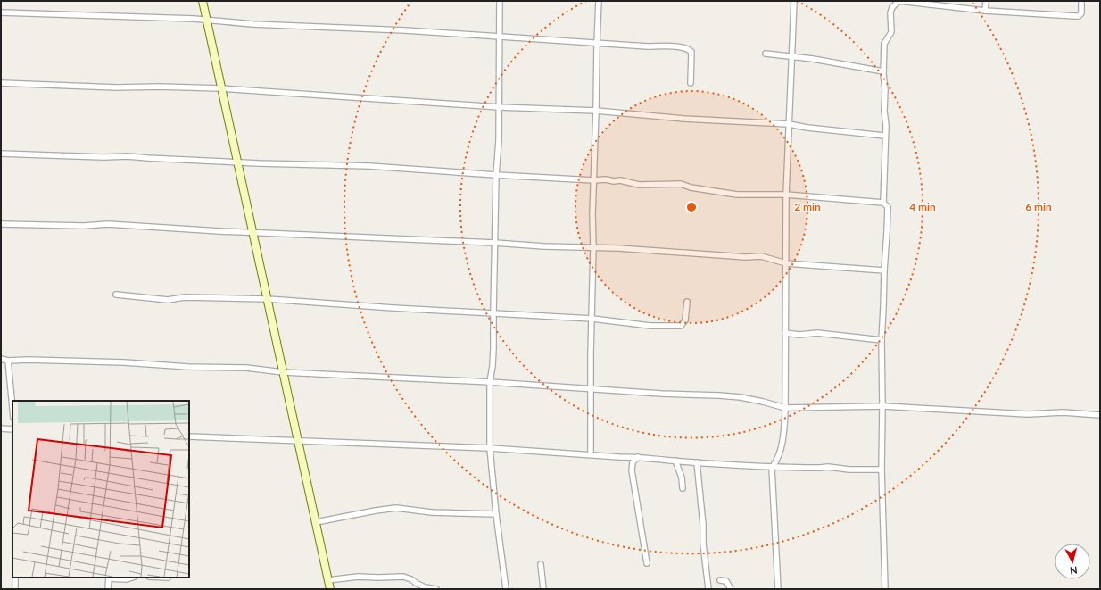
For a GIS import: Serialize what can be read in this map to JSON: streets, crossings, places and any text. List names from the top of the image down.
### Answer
{
  "north": "bottom",
  "rings": ["2 min", "4 min", "6 min"]
}
